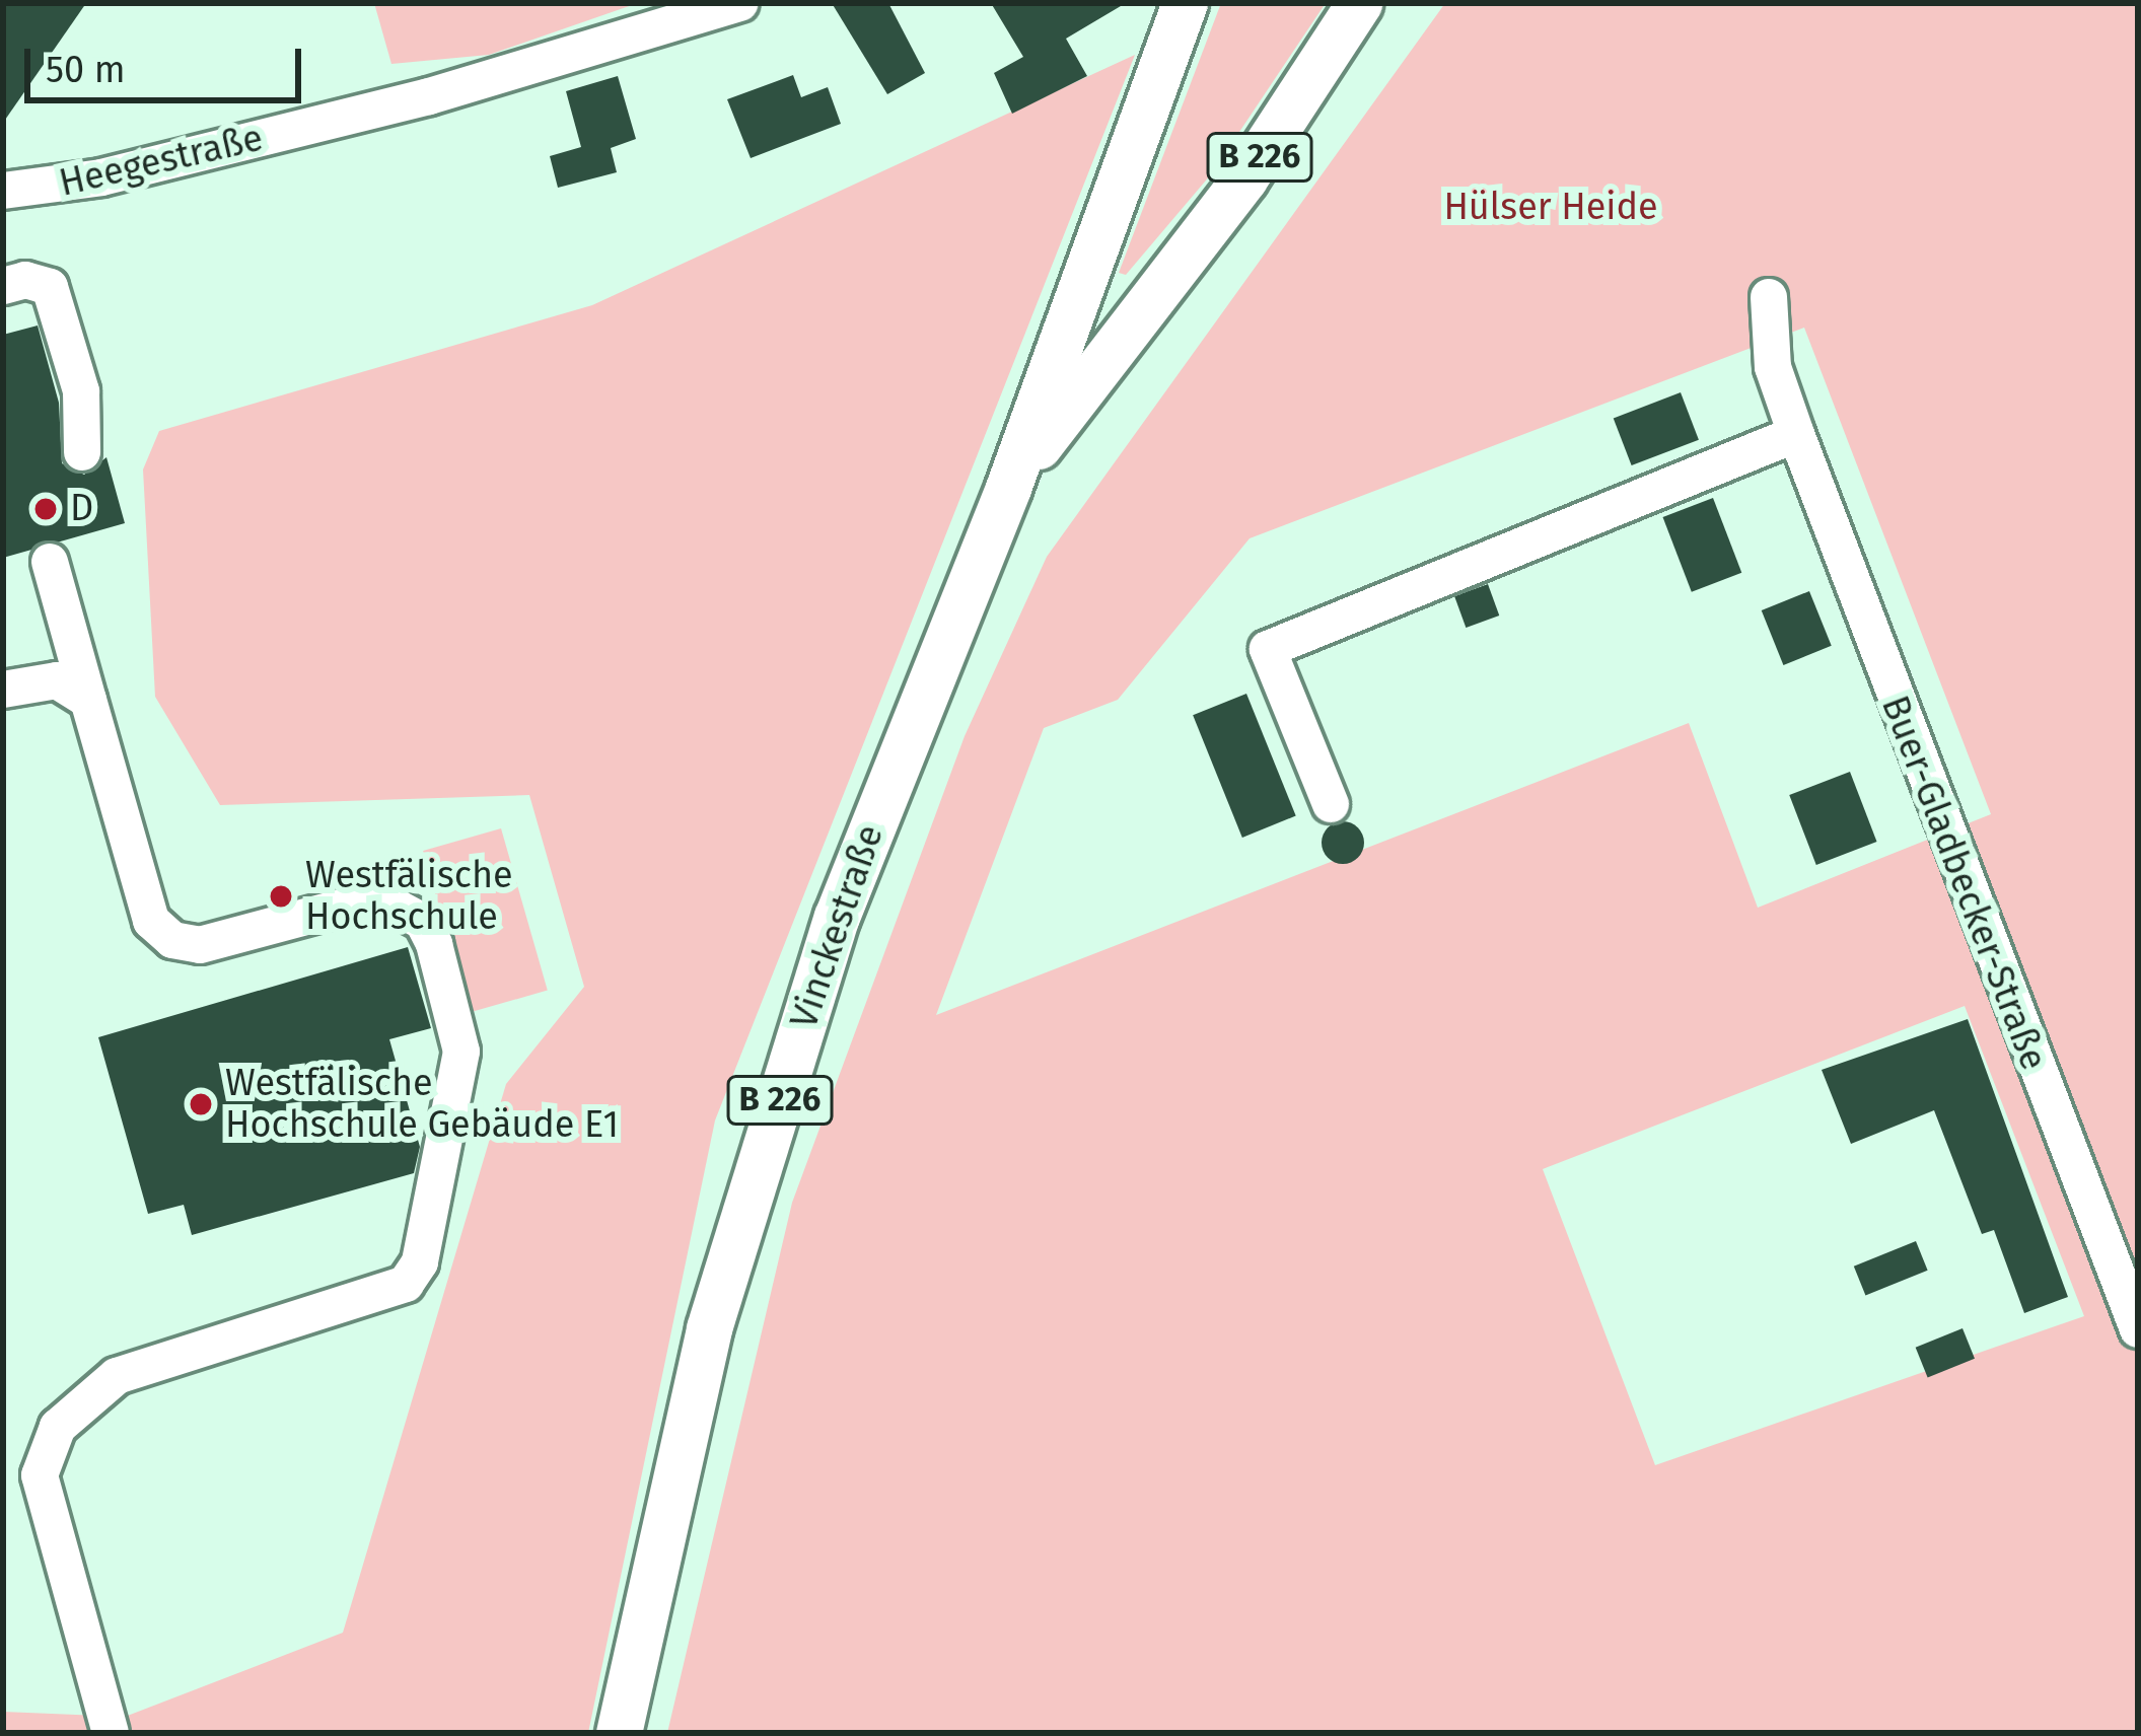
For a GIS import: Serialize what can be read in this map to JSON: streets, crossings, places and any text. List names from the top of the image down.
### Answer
{
  "streets": {
    "main road": ["B 226", "Vinckestraße"],
    "street": ["Heegestraße", "Buer-Gladbecker-Straße"]
  },
  "parks": ["Hülser Heide"],
  "places": ["D", "Westfälische Hochschule", "Westfälische Hochschule Gebäude E1"],
  "scale_bar": "50 m"
}
